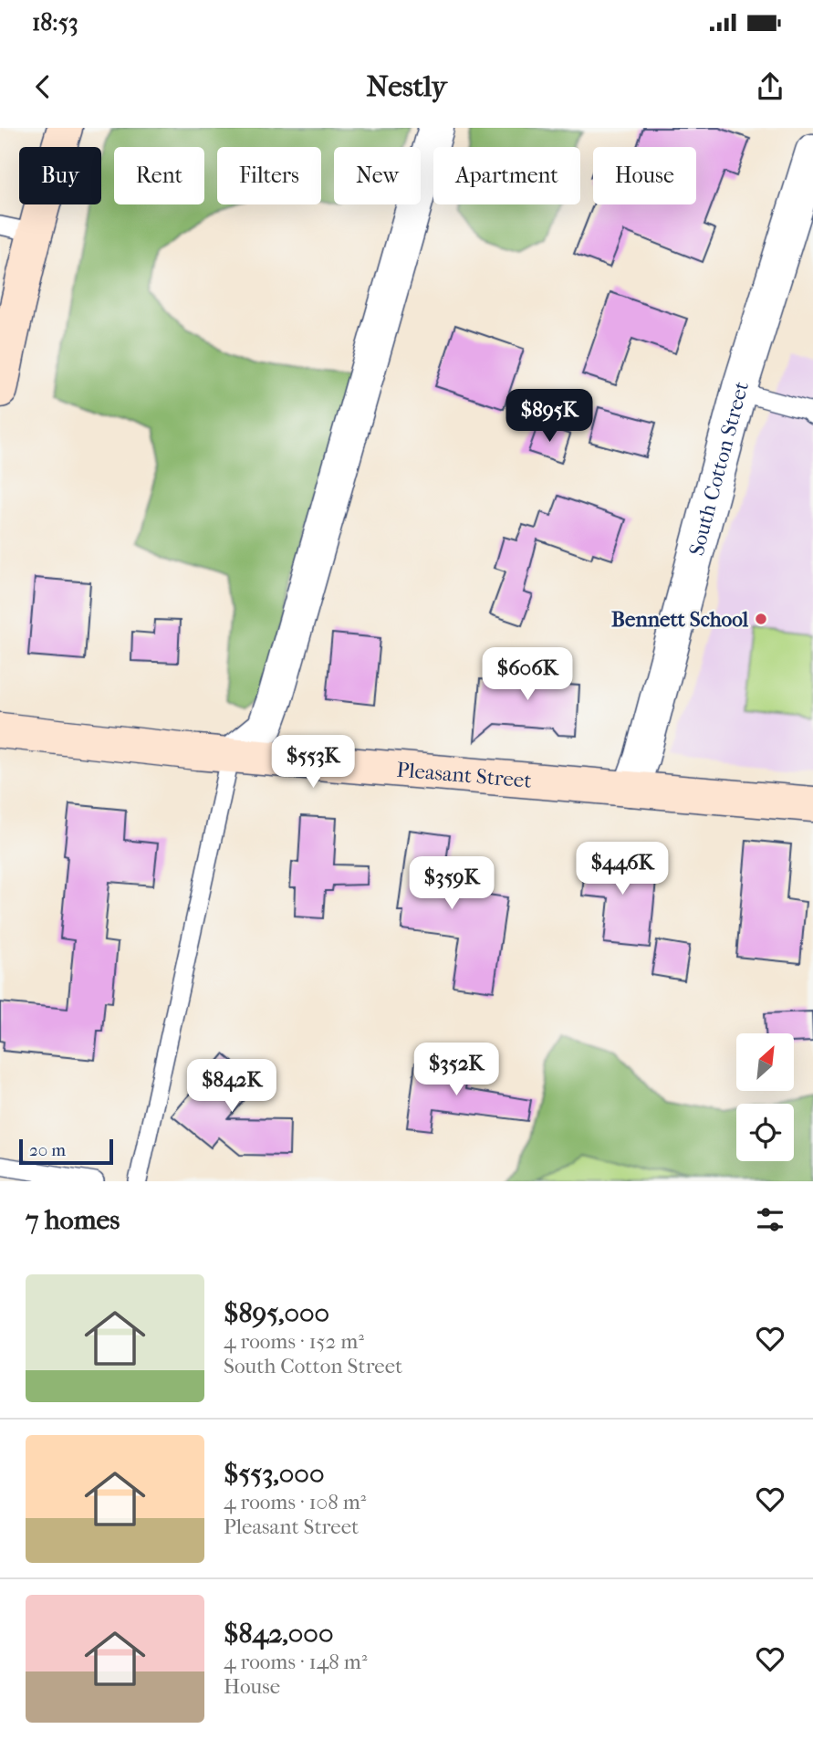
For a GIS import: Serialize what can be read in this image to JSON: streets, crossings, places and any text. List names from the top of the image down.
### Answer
{
  "streets": {
    "street": ["South Cotton Street", "Pleasant Street"]
  },
  "crossings": [
    ["South Cotton Street", "Pleasant Street"]
  ],
  "places": ["Bennett School"],
  "scale_bar": "20 m",
  "north": "top right",
  "page": {
    "status": "18:53",
    "header": "Nestly",
    "chip": [
      "Buy",
      "Rent",
      "Filters",
      "New",
      "Apartment",
      "House"
    ],
    "price": [
      "$895K",
      "$606K",
      "$553K",
      "$446K",
      "$359K",
      "$352K",
      "$842K"
    ],
    "scale": "20 m",
    "heading": "7 homes",
    "list": [
      {
        "name": "$895,000",
        "note": "4 rooms · 152 m² · South Cotton Street"
      },
      {
        "name": "$553,000",
        "note": "4 rooms · 108 m² · Pleasant Street"
      },
      {
        "name": "$842,000",
        "note": "4 rooms · 148 m² · House"
      }
    ]
  }
}
